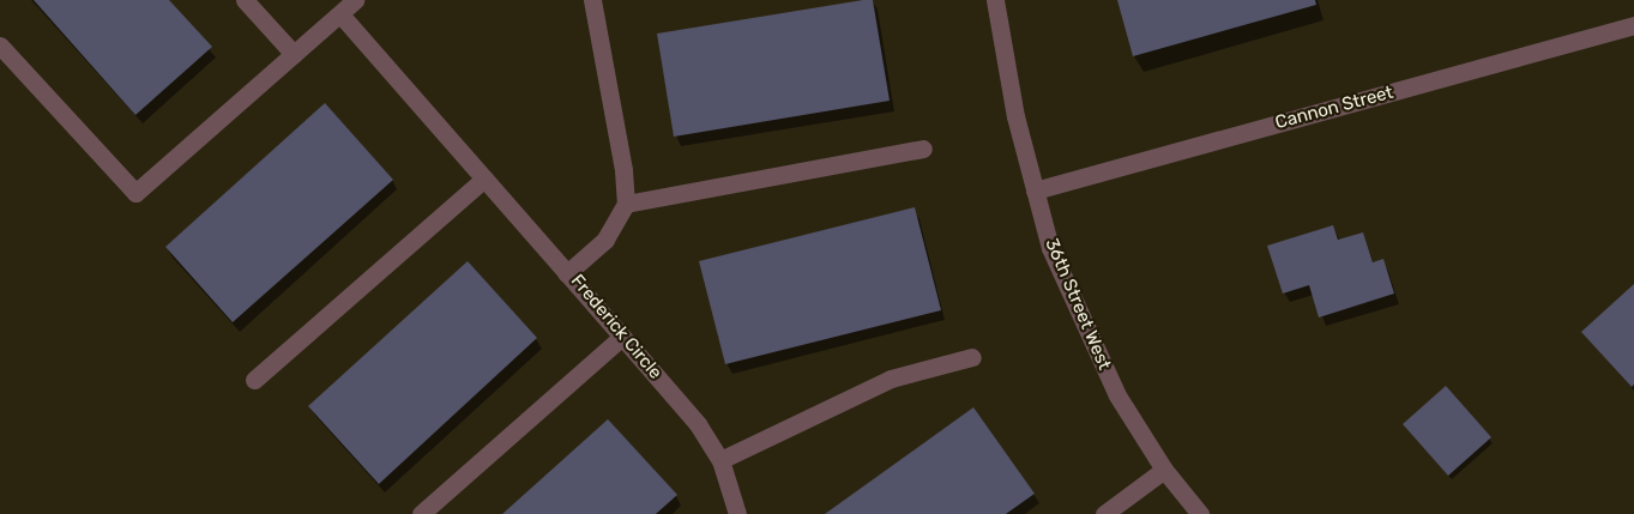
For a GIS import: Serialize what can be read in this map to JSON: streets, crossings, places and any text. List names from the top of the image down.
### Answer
{
  "streets": {
    "street": ["Cannon Street", "36th Street West", "Frederick Circle"]
  },
  "crossings": [
    ["Cannon Street", "36th Street West"]
  ]
}
